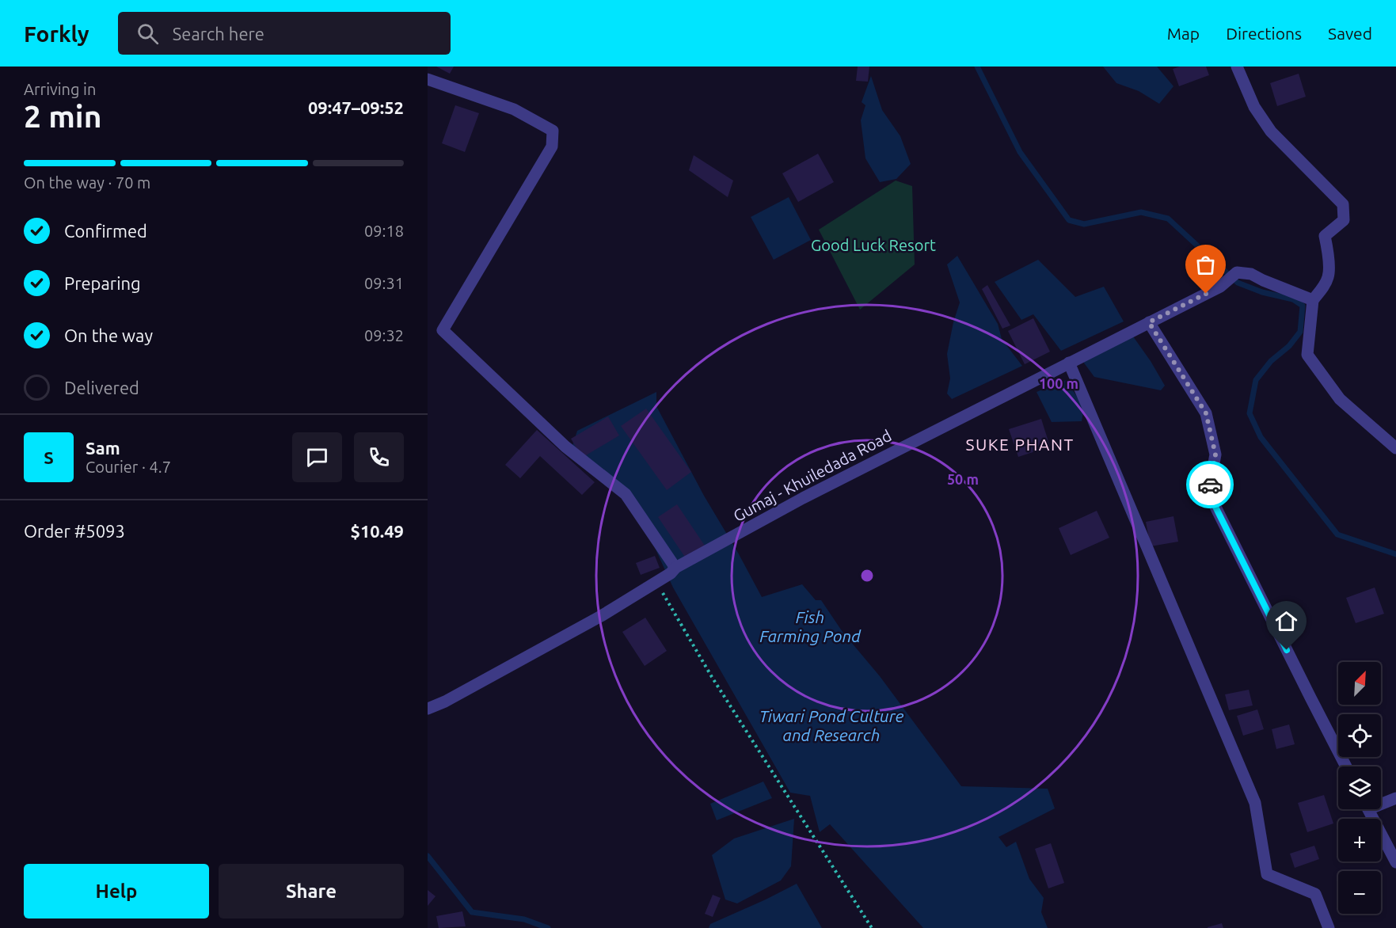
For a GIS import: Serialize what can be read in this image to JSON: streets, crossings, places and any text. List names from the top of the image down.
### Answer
{
  "streets": {
    "street": ["Gumaj - Khuiledada Road"]
  },
  "districts": ["SUKE PHANT"],
  "water": ["Fish Farming Pond", "Tiwari Pond Culture and Research"],
  "parks": ["Good Luck Resort"],
  "north": "top right",
  "page": {
    "header": "Forkly",
    "search": "Search here",
    "nav": ["Map", "Directions", "Saved"],
    "heading": ["2 min", "Arriving in", "09:47–09:52"],
    "panel": [
      "Sam",
      "Courier · 4.7",
      "Order #5093",
      "$10.49"
    ],
    "bar": "On the way · 70 m",
    "list": [
      ["Confirmed", "09:18"],
      ["Preparing", "09:31"],
      ["On the way", "09:32"],
      "Delivered"
    ],
    "round": "S",
    "map_buttons": ["+", "−"],
    "buttons": ["Help", "Share"]
  },
  "rings": ["100 m", "50 m"]
}
